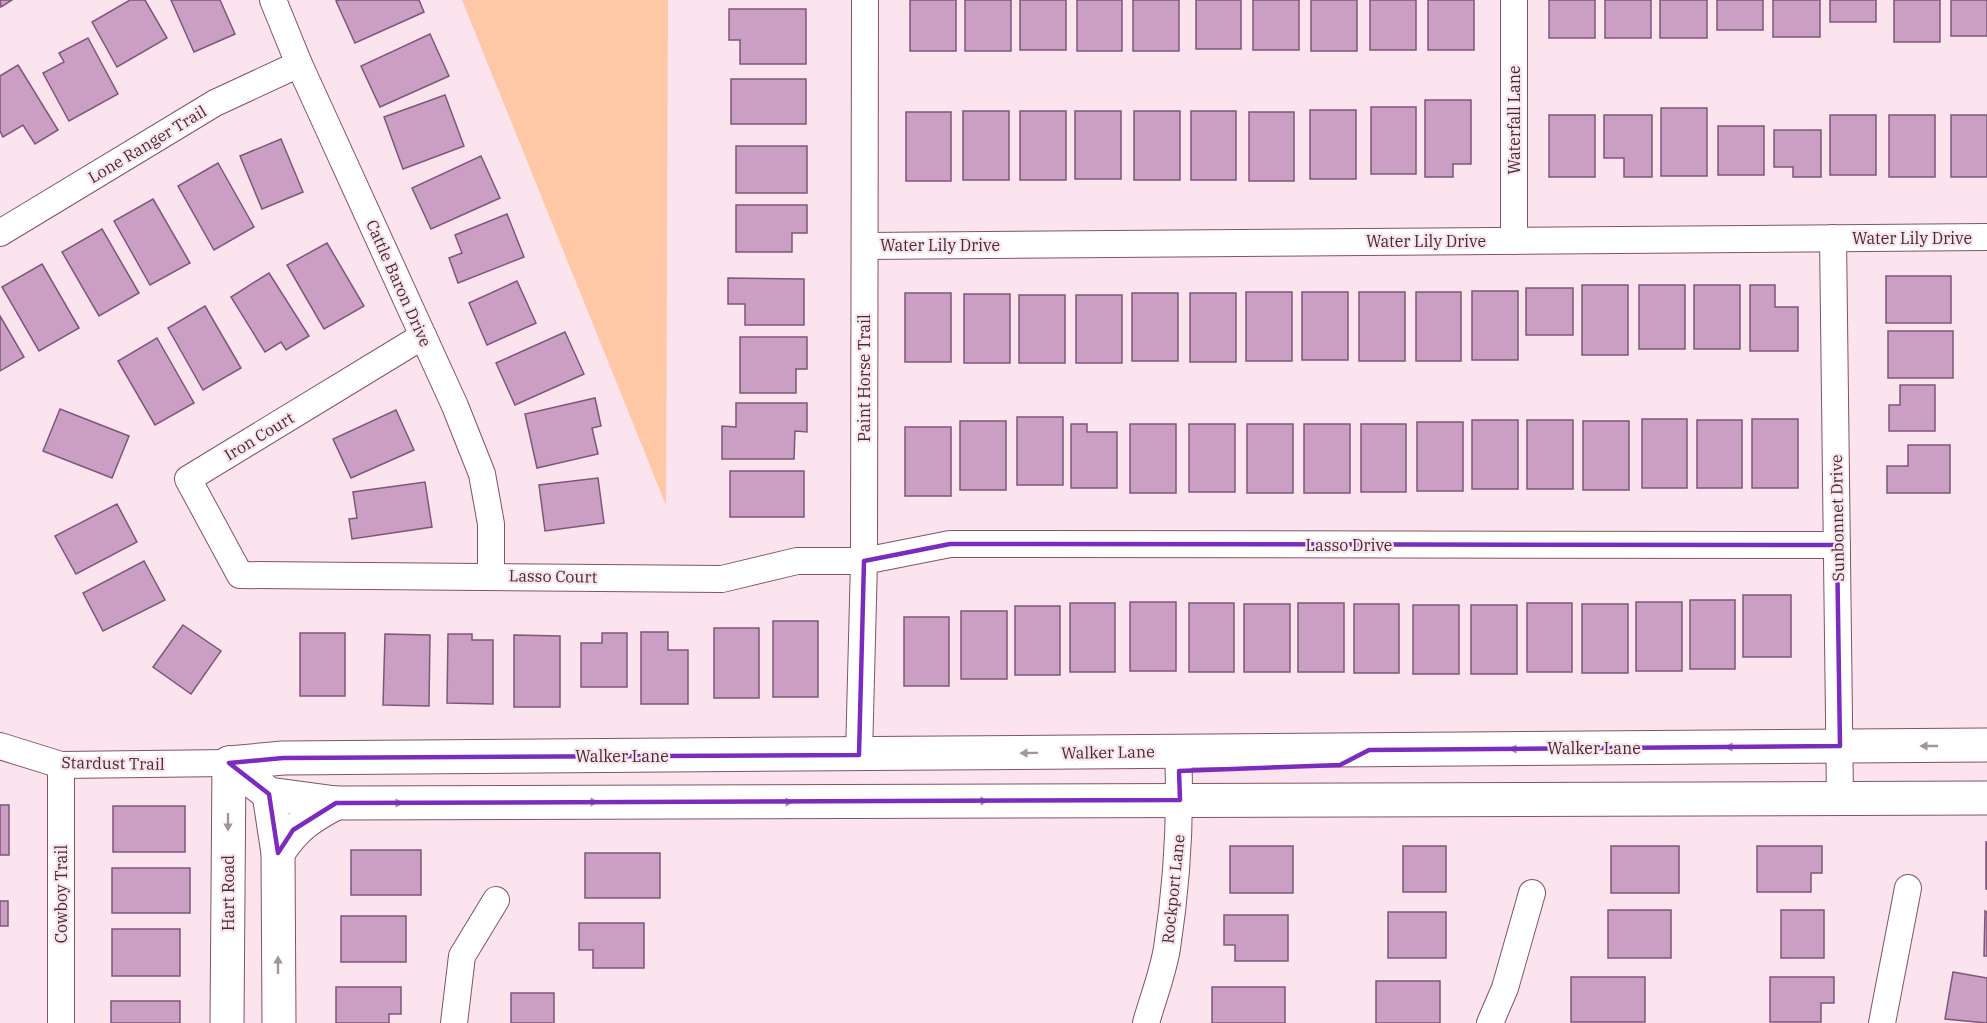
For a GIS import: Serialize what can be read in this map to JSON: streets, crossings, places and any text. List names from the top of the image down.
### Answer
{
  "streets": {
    "street": [
      "Waterfall Lane",
      "Lone Ranger Trail",
      "Water Lily Drive",
      "Cattle Baron Drive",
      "Paint Horse Trail",
      "Iron Court",
      "Sunbonnet Drive",
      "Lasso Drive",
      "Lasso Court",
      "Walker Lane",
      "Stardust Trail",
      "Rockport Lane",
      "Hart Road",
      "Cowboy Trail"
    ]
  },
  "crossings": [
    ["Waterfall Lane", "Water Lily Drive"],
    ["Lone Ranger Trail", "Cattle Baron Drive"],
    ["Water Lily Drive", "Paint Horse Trail"],
    ["Water Lily Drive", "Sunbonnet Drive"],
    ["Cattle Baron Drive", "Iron Court"],
    ["Cattle Baron Drive", "Lasso Court"],
    ["Paint Horse Trail", "Lasso Drive"],
    ["Paint Horse Trail", "Lasso Court"],
    ["Paint Horse Trail", "Walker Lane"],
    ["Iron Court", "Lasso Court"],
    ["Sunbonnet Drive", "Lasso Drive"],
    ["Sunbonnet Drive", "Walker Lane"],
    ["Lasso Drive", "Lasso Court"],
    ["Walker Lane", "Stardust Trail"],
    ["Walker Lane", "Rockport Lane"],
    ["Walker Lane", "Hart Road"],
    ["Stardust Trail", "Hart Road"],
    ["Stardust Trail", "Cowboy Trail"]
  ]
}
